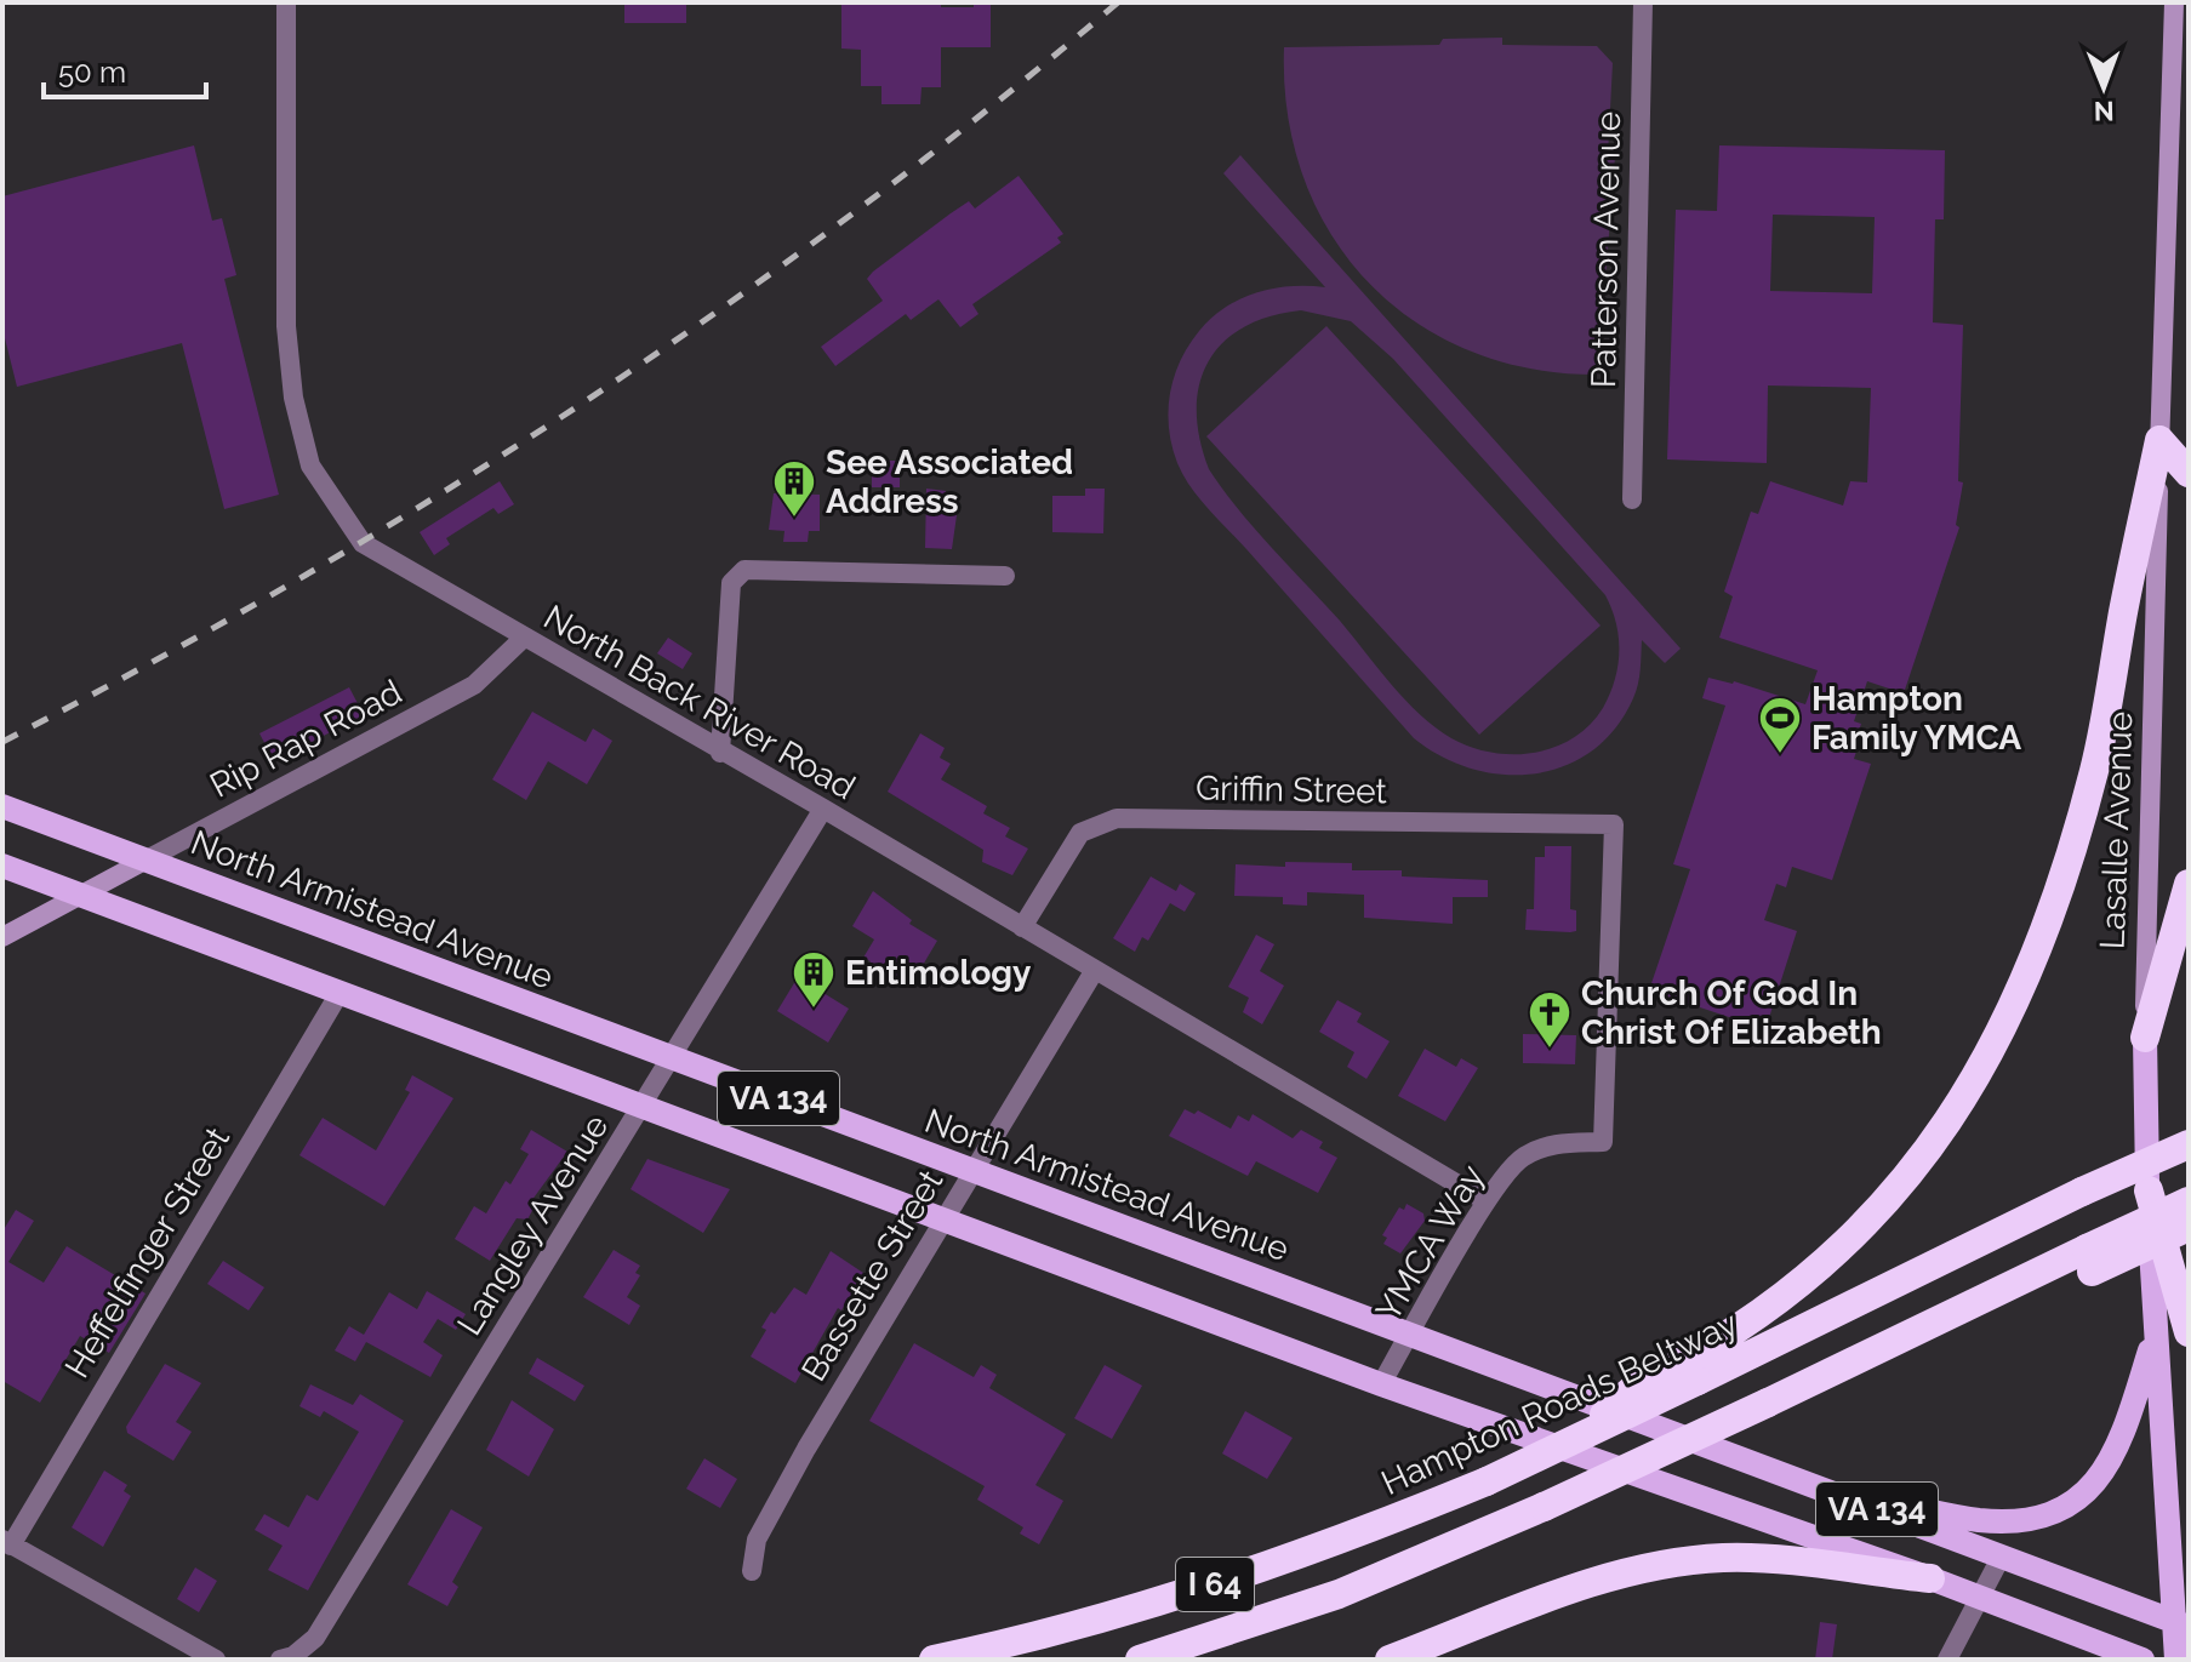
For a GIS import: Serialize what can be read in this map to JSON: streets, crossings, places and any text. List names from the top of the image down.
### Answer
{
  "streets": {
    "highway": ["Hampton Roads Beltway", "I 64"],
    "main road": [
      "Rip Rap Road",
      "Lasalle Avenue",
      "North Armistead Avenue",
      "VA 134"
    ],
    "street": [
      "Patterson Avenue",
      "North Back River Road",
      "Griffin Street",
      "Langley Avenue",
      "YMCA Way",
      "Heffelfinger Street",
      "Bassette Street"
    ]
  },
  "crossings": [
    ["North Back River Road", "Rip Rap Road"],
    ["North Back River Road", "Griffin Street"],
    ["North Back River Road", "Langley Avenue"],
    ["North Back River Road", "YMCA Way"],
    ["North Back River Road", "Bassette Street"],
    ["Rip Rap Road", "North Armistead Avenue"],
    ["Rip Rap Road", "VA 134"],
    ["Griffin Street", "YMCA Way"],
    ["Lasalle Avenue", "North Armistead Avenue"],
    ["North Armistead Avenue", "Langley Avenue"],
    ["North Armistead Avenue", "YMCA Way"],
    ["North Armistead Avenue", "Bassette Street"],
    ["VA 134", "Langley Avenue"],
    ["VA 134", "YMCA Way"],
    ["VA 134", "Heffelfinger Street"],
    ["VA 134", "Bassette Street"]
  ],
  "places": {
    "building": ["See Associated Address", "Entimology"],
    "sports": ["Hampton Family YMCA"],
    "church": ["Church Of God In Christ Of Elizabeth"]
  },
  "scale_bar": "50 m",
  "north": "bottom"
}
